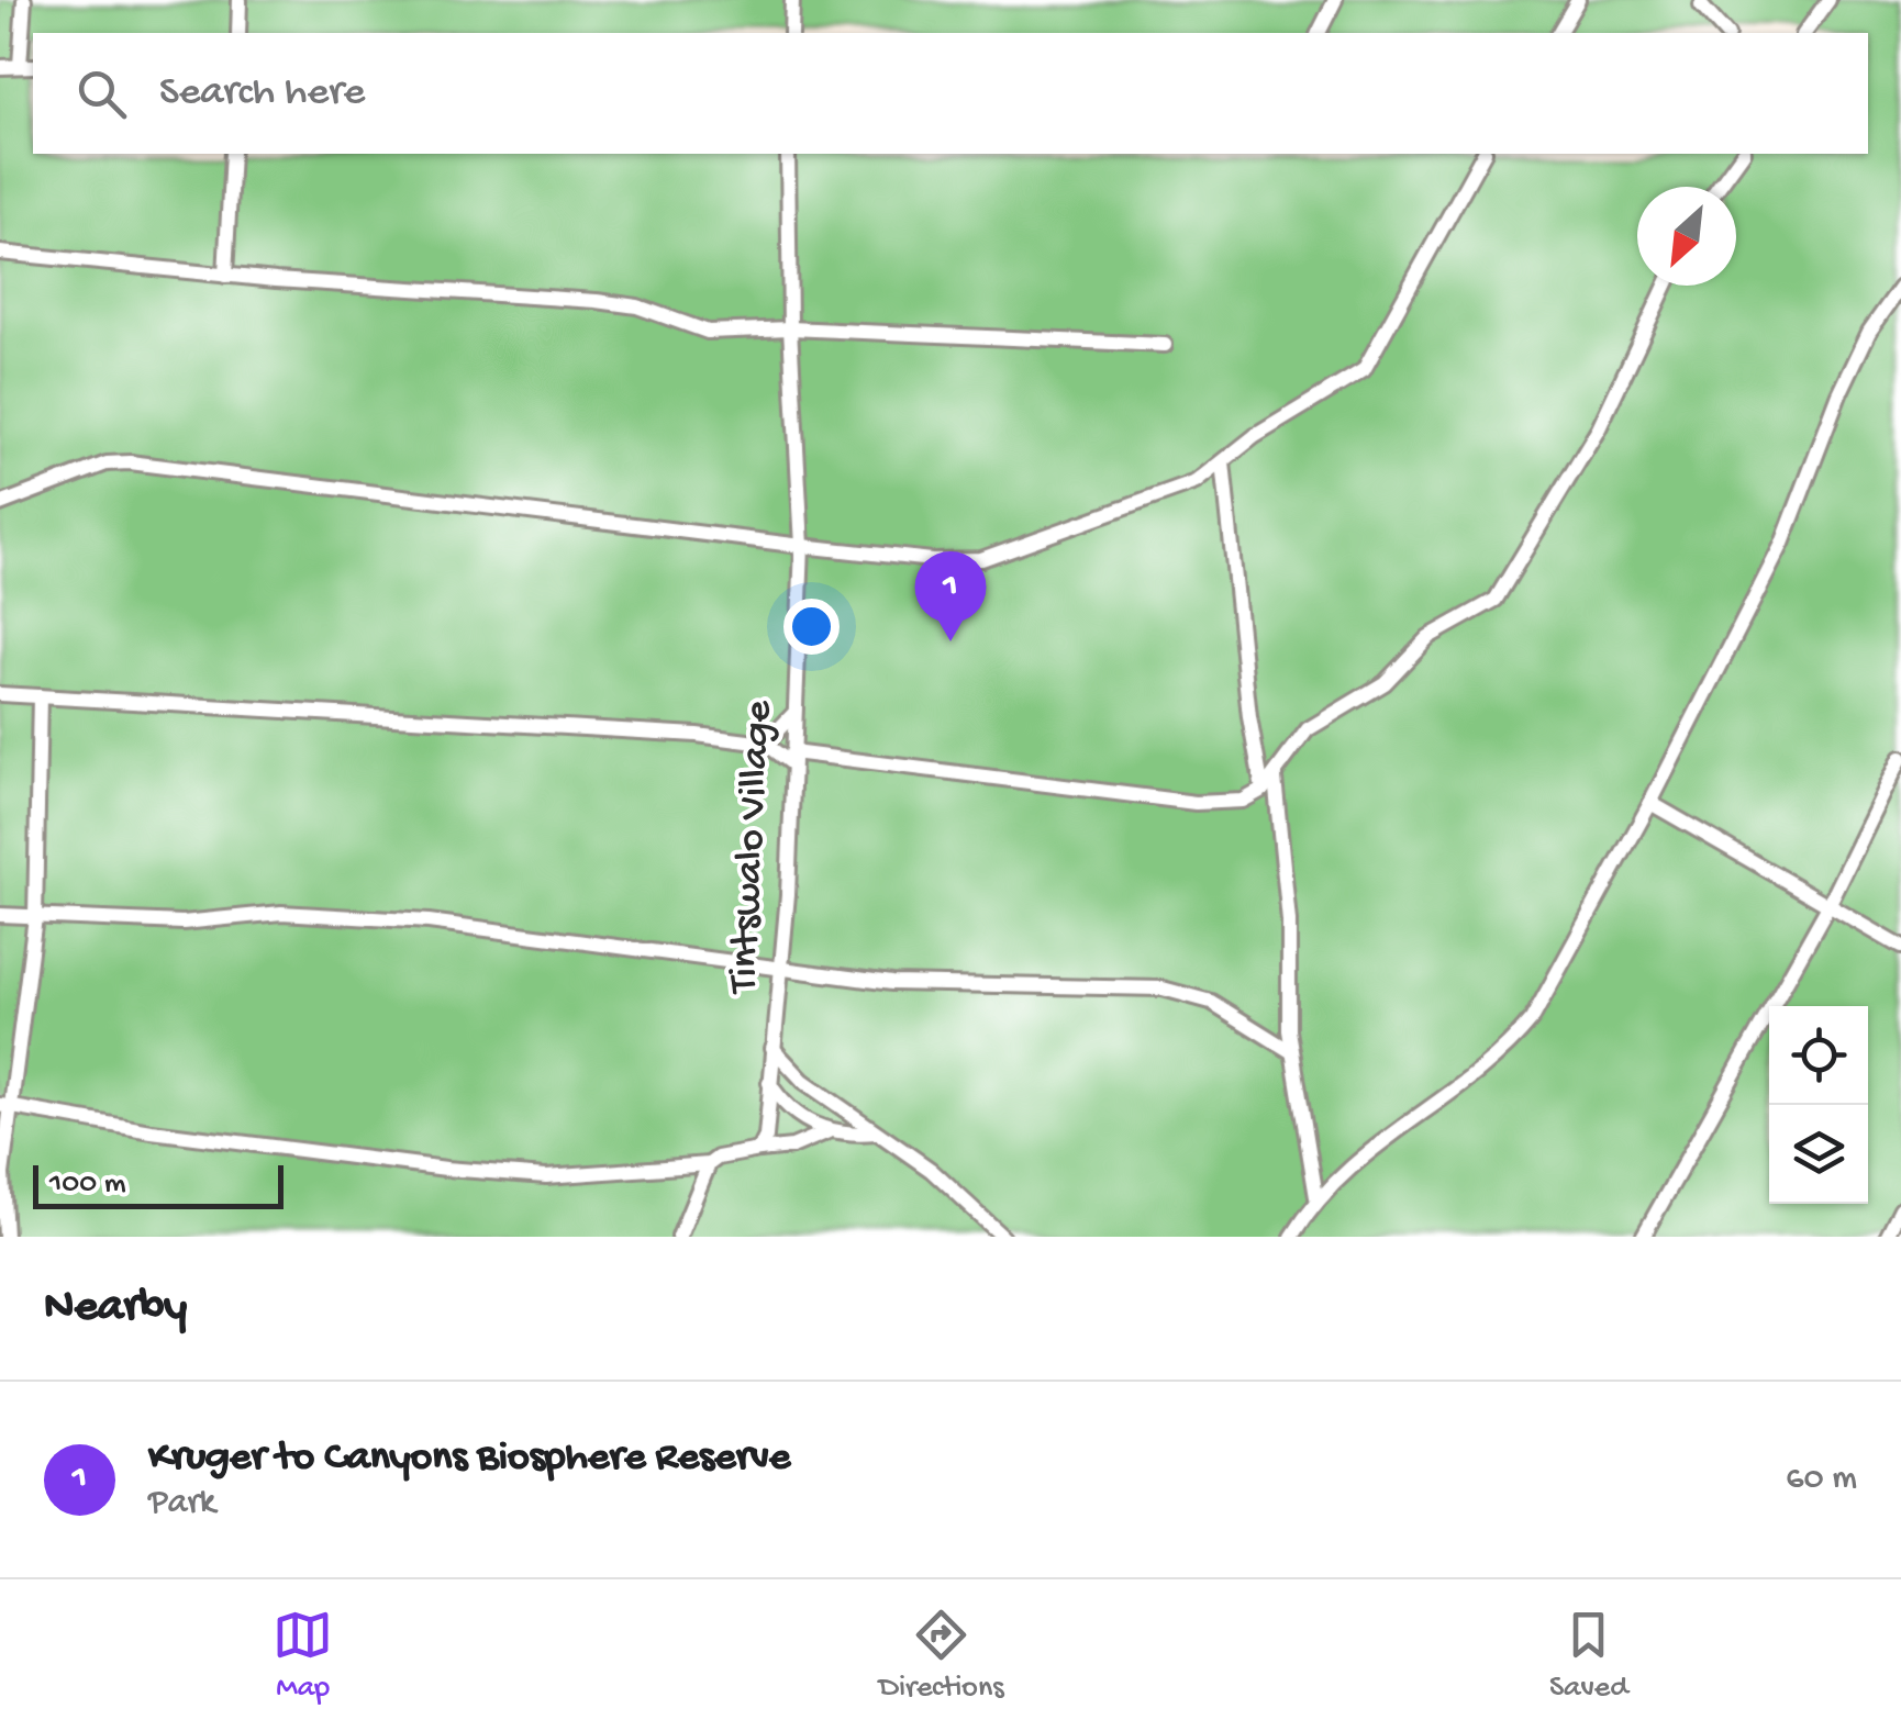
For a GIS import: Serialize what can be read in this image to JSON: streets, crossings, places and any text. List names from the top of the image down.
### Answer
{
  "streets": {
    "street": ["Tintswalo Village"]
  },
  "scale_bar": "100 m",
  "north": "bottom left",
  "page": {
    "search": "Search here",
    "pins": "1",
    "scale": "100 m",
    "heading": "Nearby",
    "list": [
      {
        "mark": "1",
        "name": "Kruger to Canyons Biosphere Reserve",
        "note": "Park",
        "value": "60 m"
      }
    ],
    "nav": ["Map", "Directions", "Saved"]
  }
}
